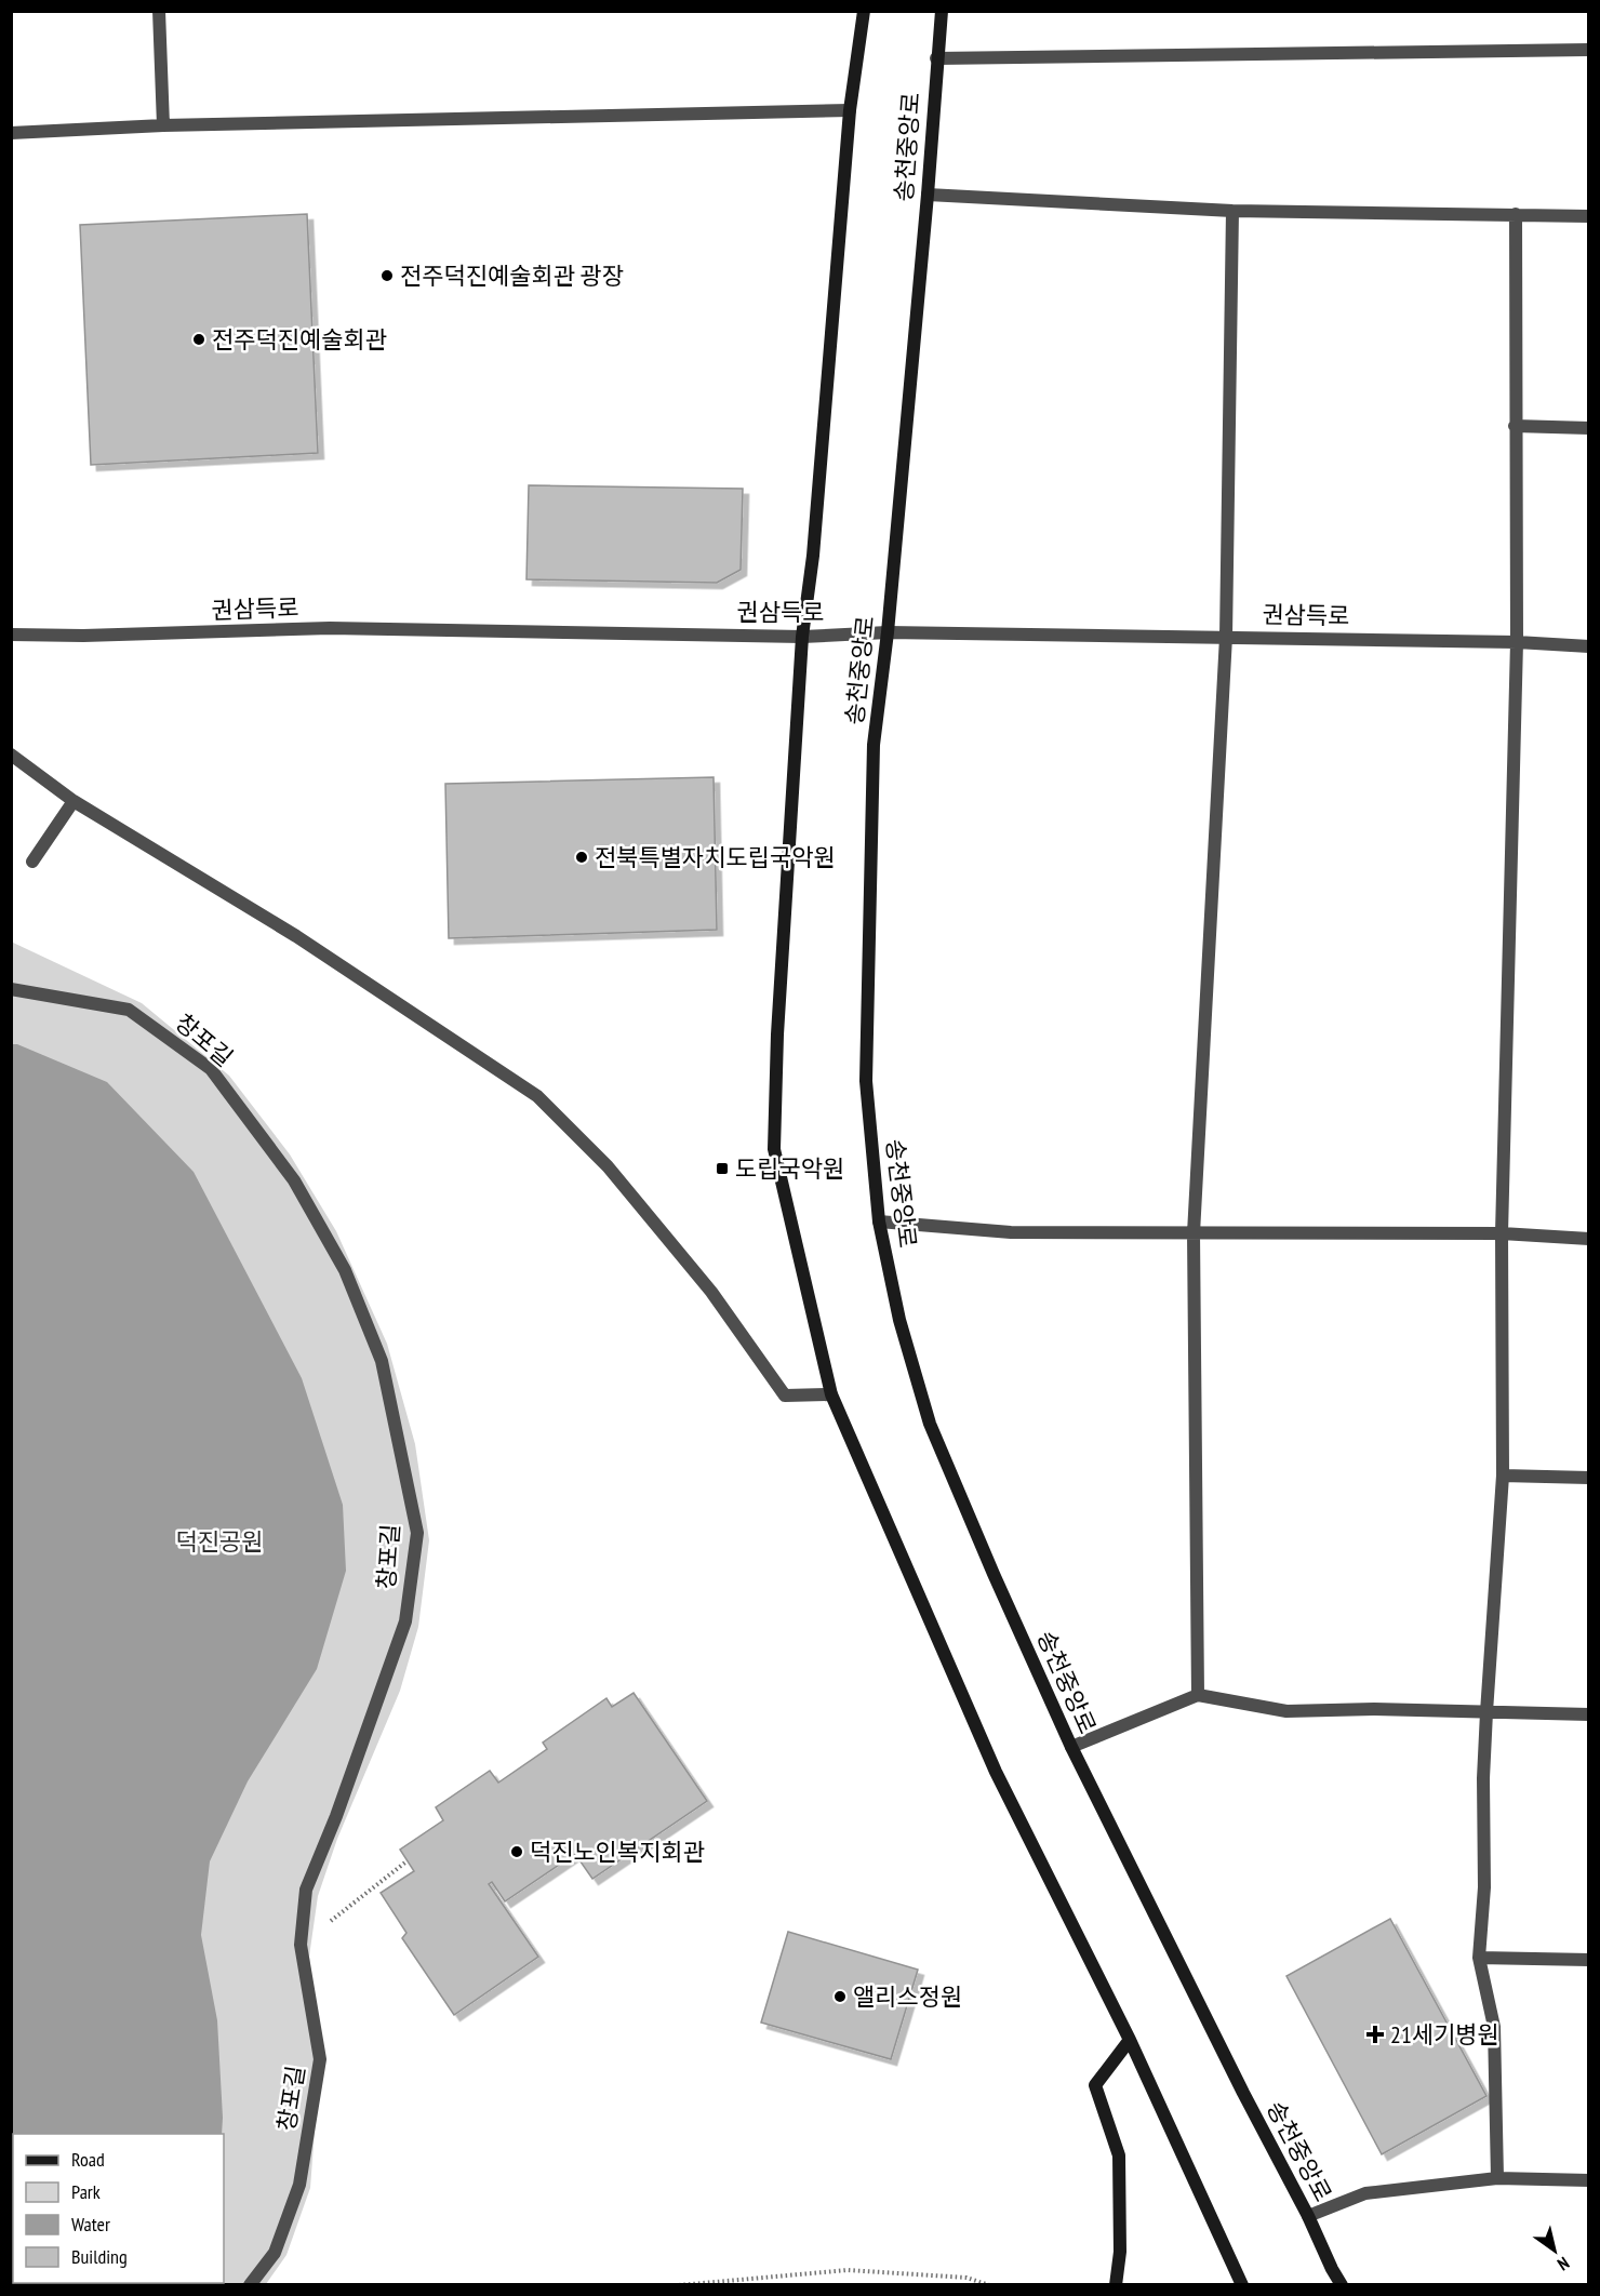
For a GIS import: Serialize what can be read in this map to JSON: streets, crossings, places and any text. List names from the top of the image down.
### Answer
{
  "streets": {
    "street": ["송천중앙로", "권삼득로", "창포길"]
  },
  "crossings": [
    ["송천중앙로", "권삼득로"]
  ],
  "parks": ["덕진공원"],
  "places": {
    "other": [
      "전주덕진예술회관 광장",
      "전주덕진예술회관",
      "전북특별자치도립국악원",
      "덕진노인복지회관",
      "앨리스정원"
    ],
    "transit": ["도립국악원"],
    "health": ["21세기병원"]
  },
  "legend": [
    "Road",
    "Park",
    "Water",
    "Building"
  ],
  "north": "bottom right"
}
